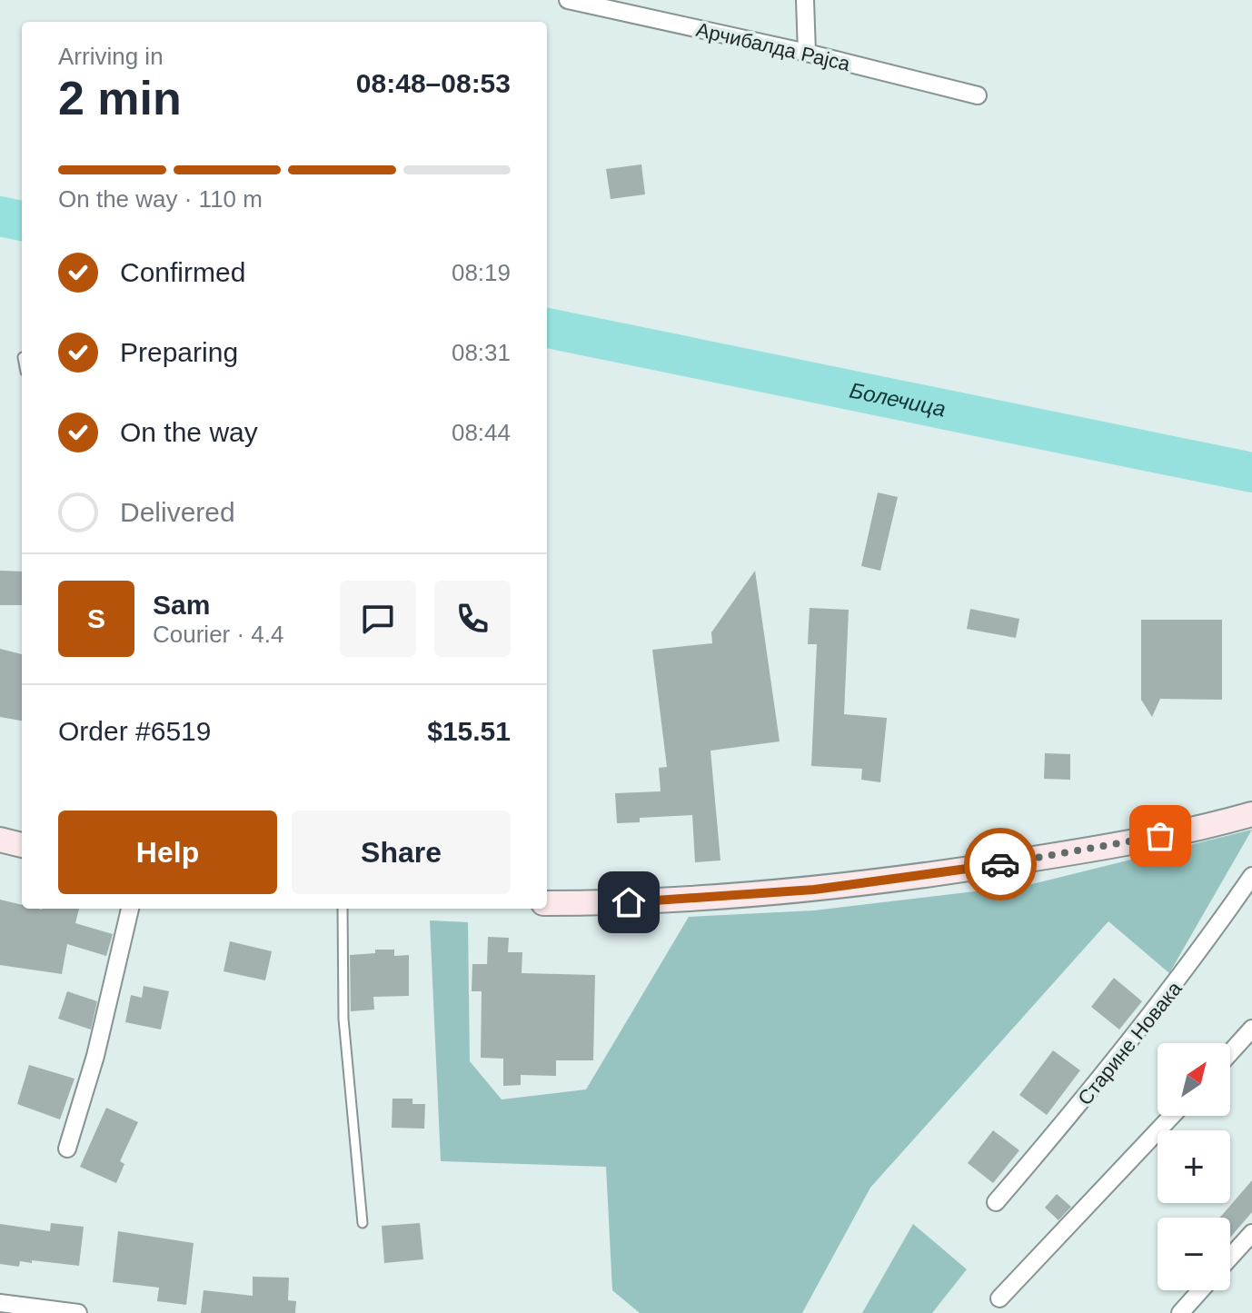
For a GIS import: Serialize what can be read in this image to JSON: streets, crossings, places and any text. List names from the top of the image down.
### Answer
{
  "streets": {
    "street": ["Арчибалда Рајса", "Старине Новака"]
  },
  "water": ["Болечица"],
  "north": "top right",
  "page": {
    "heading": ["2 min", "Arriving in", "08:48–08:53"],
    "panel": [
      "Sam",
      "Courier · 4.4",
      "Order #6519",
      "$15.51"
    ],
    "bar": "On the way · 110 m",
    "list": [
      ["Confirmed", "08:19"],
      ["Preparing", "08:31"],
      ["On the way", "08:44"],
      "Delivered"
    ],
    "round": "S",
    "buttons": ["Help", "Share"],
    "map_buttons": ["+", "−"]
  }
}
